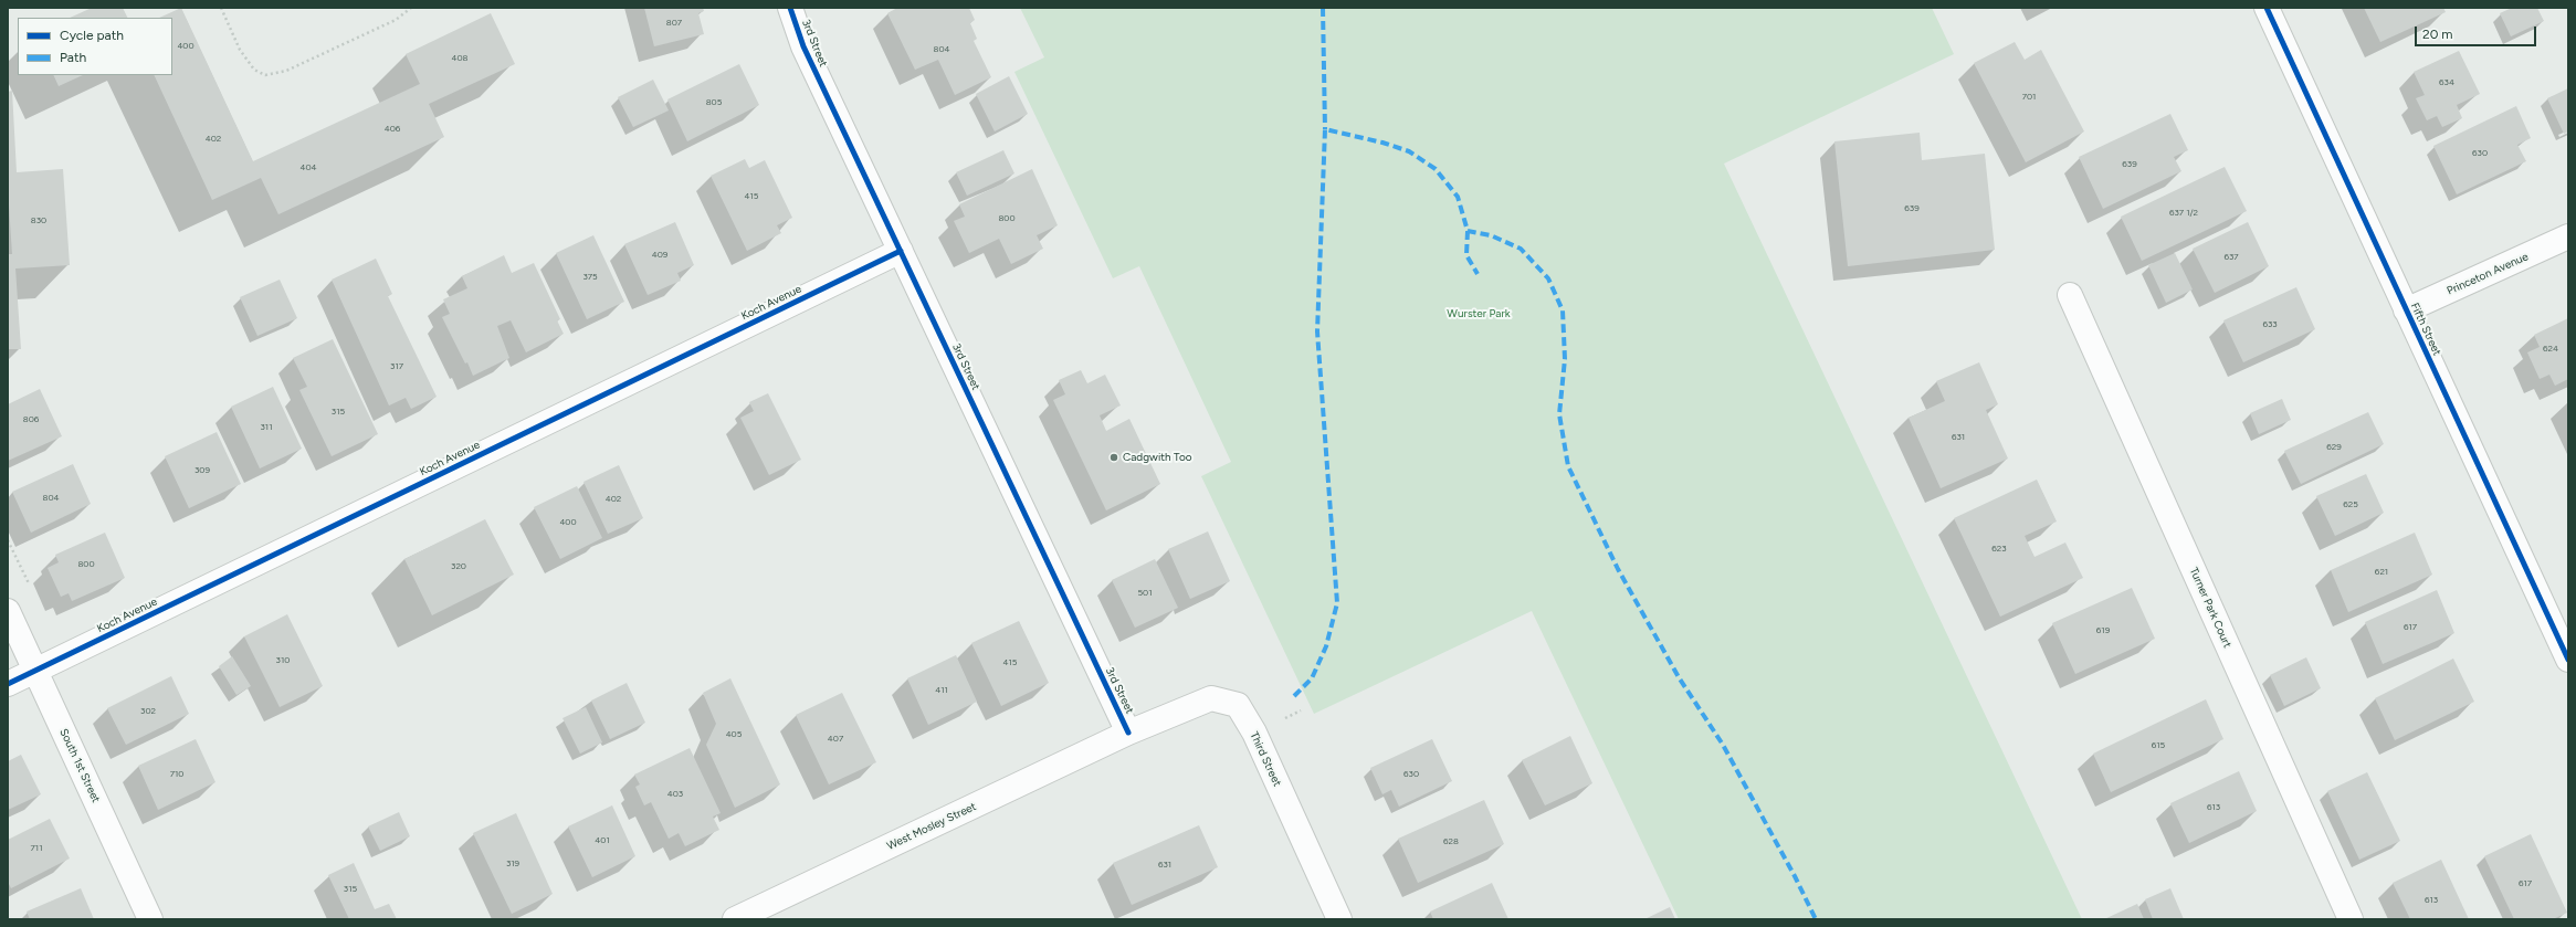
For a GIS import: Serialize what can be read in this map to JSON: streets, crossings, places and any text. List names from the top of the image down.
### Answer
{
  "streets": {
    "street": [
      "3rd Street",
      "Princeton Avenue",
      "Koch Avenue",
      "Fifth Street",
      "Turner Park Court",
      "Third Street",
      "South 1st Street",
      "West Mosley Street"
    ]
  },
  "crossings": [
    ["3rd Street", "Koch Avenue"],
    ["3rd Street", "Third Street"],
    ["3rd Street", "West Mosley Street"],
    ["Princeton Avenue", "Fifth Street"],
    ["Koch Avenue", "South 1st Street"],
    ["Third Street", "West Mosley Street"]
  ],
  "parks": ["Wurster Park"],
  "places": ["Cadgwith Too"],
  "house_numbers": [
    "807",
    "400",
    "804",
    "408",
    "634",
    "701",
    "805",
    "406",
    "402",
    "630",
    "639",
    "404",
    "415",
    "639",
    "637 1/2",
    "800",
    "830",
    "409",
    "637",
    "375",
    "633",
    "624",
    "317",
    "315",
    "806",
    "311",
    "631",
    "629",
    "309",
    "804",
    "402",
    "625",
    "400",
    "623",
    "800",
    "320",
    "621",
    "501",
    "617",
    "619",
    "310",
    "415",
    "411",
    "302",
    "405",
    "407",
    "615",
    "710",
    "630",
    "403",
    "613",
    "401",
    "628",
    "711",
    "319",
    "631",
    "617",
    "315",
    "613"
  ],
  "legend": ["Cycle path", "Path"],
  "scale_bar": "20 m"
}
